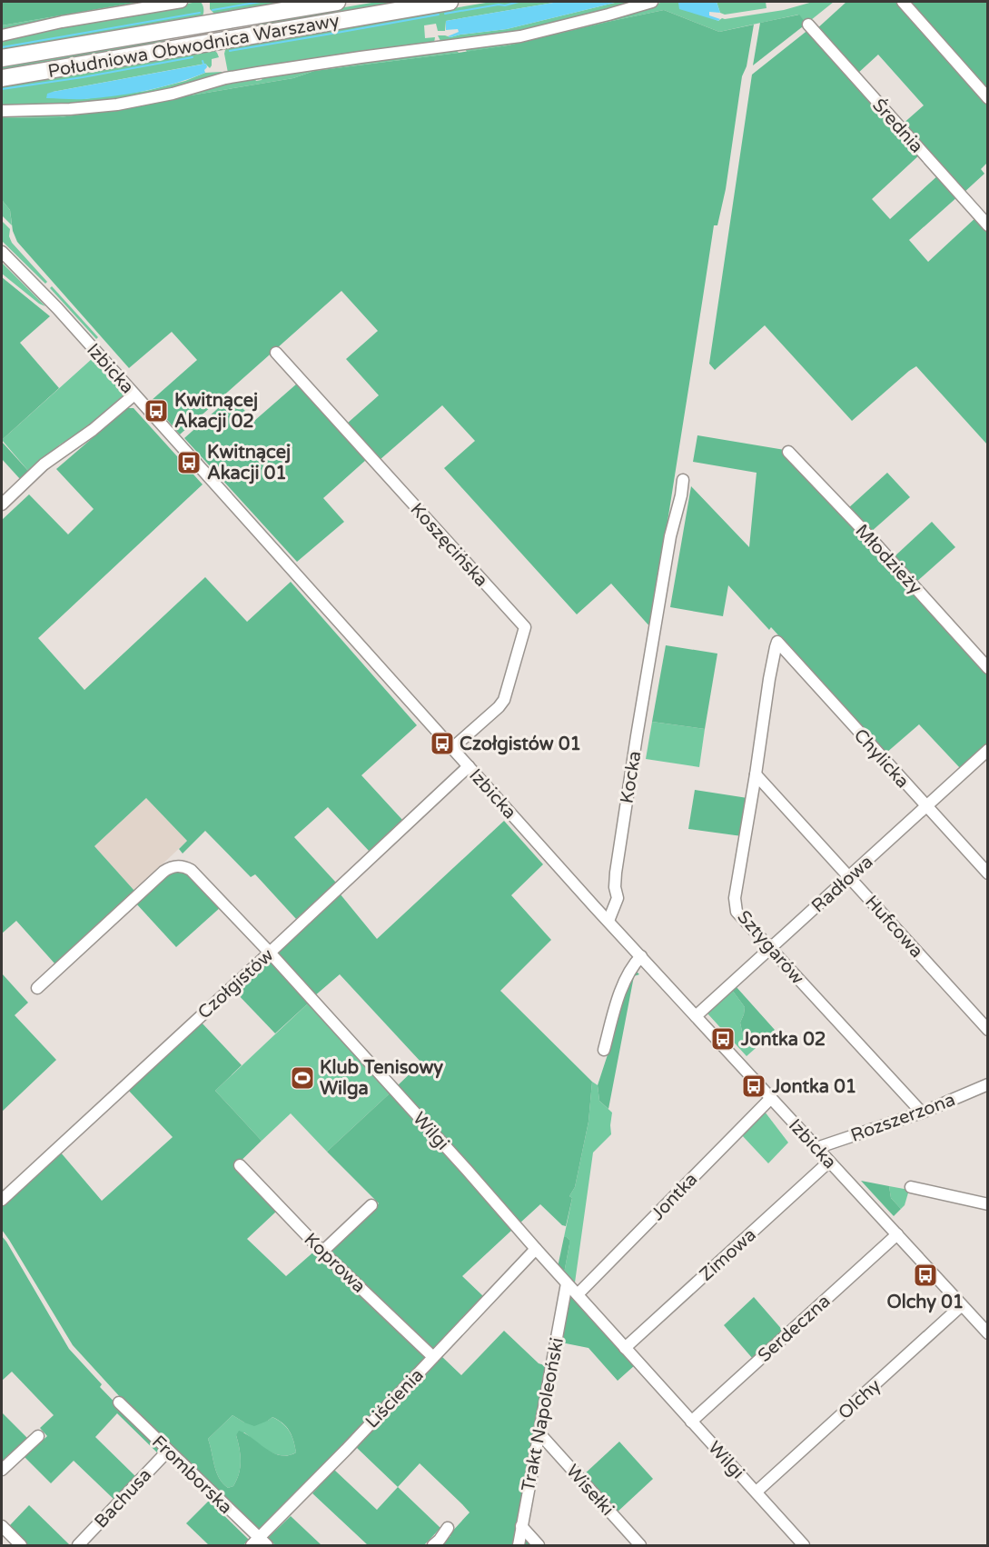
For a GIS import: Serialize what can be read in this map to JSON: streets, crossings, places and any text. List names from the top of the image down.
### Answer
{
  "streets": {
    "highway": ["Południowa Obwodnica Warszawy"],
    "street": [
      "Średnia",
      "Izbicka",
      "Koszęcińska",
      "Młodzieży",
      "Chylicka",
      "Kocka",
      "Radłowa",
      "Hufcowa",
      "Sztygarów",
      "Czołgistów",
      "Rozszerzona",
      "Wilgi",
      "Jontka",
      "Zimowa",
      "Koprowa",
      "Serdeczna",
      "Liścienia",
      "Olchy",
      "Trakt Napoleoński",
      "Fromborska",
      "Wisełki",
      "Bachusa"
    ]
  },
  "crossings": [
    ["Izbicka", "Koszęcińska"],
    ["Izbicka", "Kocka"],
    ["Izbicka", "Radłowa"],
    ["Izbicka", "Czołgistów"],
    ["Izbicka", "Rozszerzona"],
    ["Izbicka", "Jontka"],
    ["Izbicka", "Zimowa"],
    ["Izbicka", "Serdeczna"],
    ["Izbicka", "Olchy"],
    ["Chylicka", "Radłowa"],
    ["Chylicka", "Sztygarów"],
    ["Radłowa", "Hufcowa"],
    ["Radłowa", "Sztygarów"],
    ["Hufcowa", "Sztygarów"],
    ["Sztygarów", "Rozszerzona"],
    ["Czołgistów", "Wilgi"],
    ["Wilgi", "Jontka"],
    ["Wilgi", "Zimowa"],
    ["Wilgi", "Serdeczna"],
    ["Wilgi", "Liścienia"],
    ["Wilgi", "Olchy"],
    ["Wilgi", "Trakt Napoleoński"],
    ["Koprowa", "Liścienia"],
    ["Liścienia", "Fromborska"],
    ["Trakt Napoleoński", "Wisełki"],
    ["Fromborska", "Bachusa"]
  ],
  "places": {
    "bus stop": [
      "Kwitnącej Akacji 02",
      "Kwitnącej Akacji 01",
      "Czołgistów 01",
      "Jontka 02",
      "Jontka 01",
      "Olchy 01"
    ],
    "sports": ["Klub Tenisowy Wilga"]
  }
}
